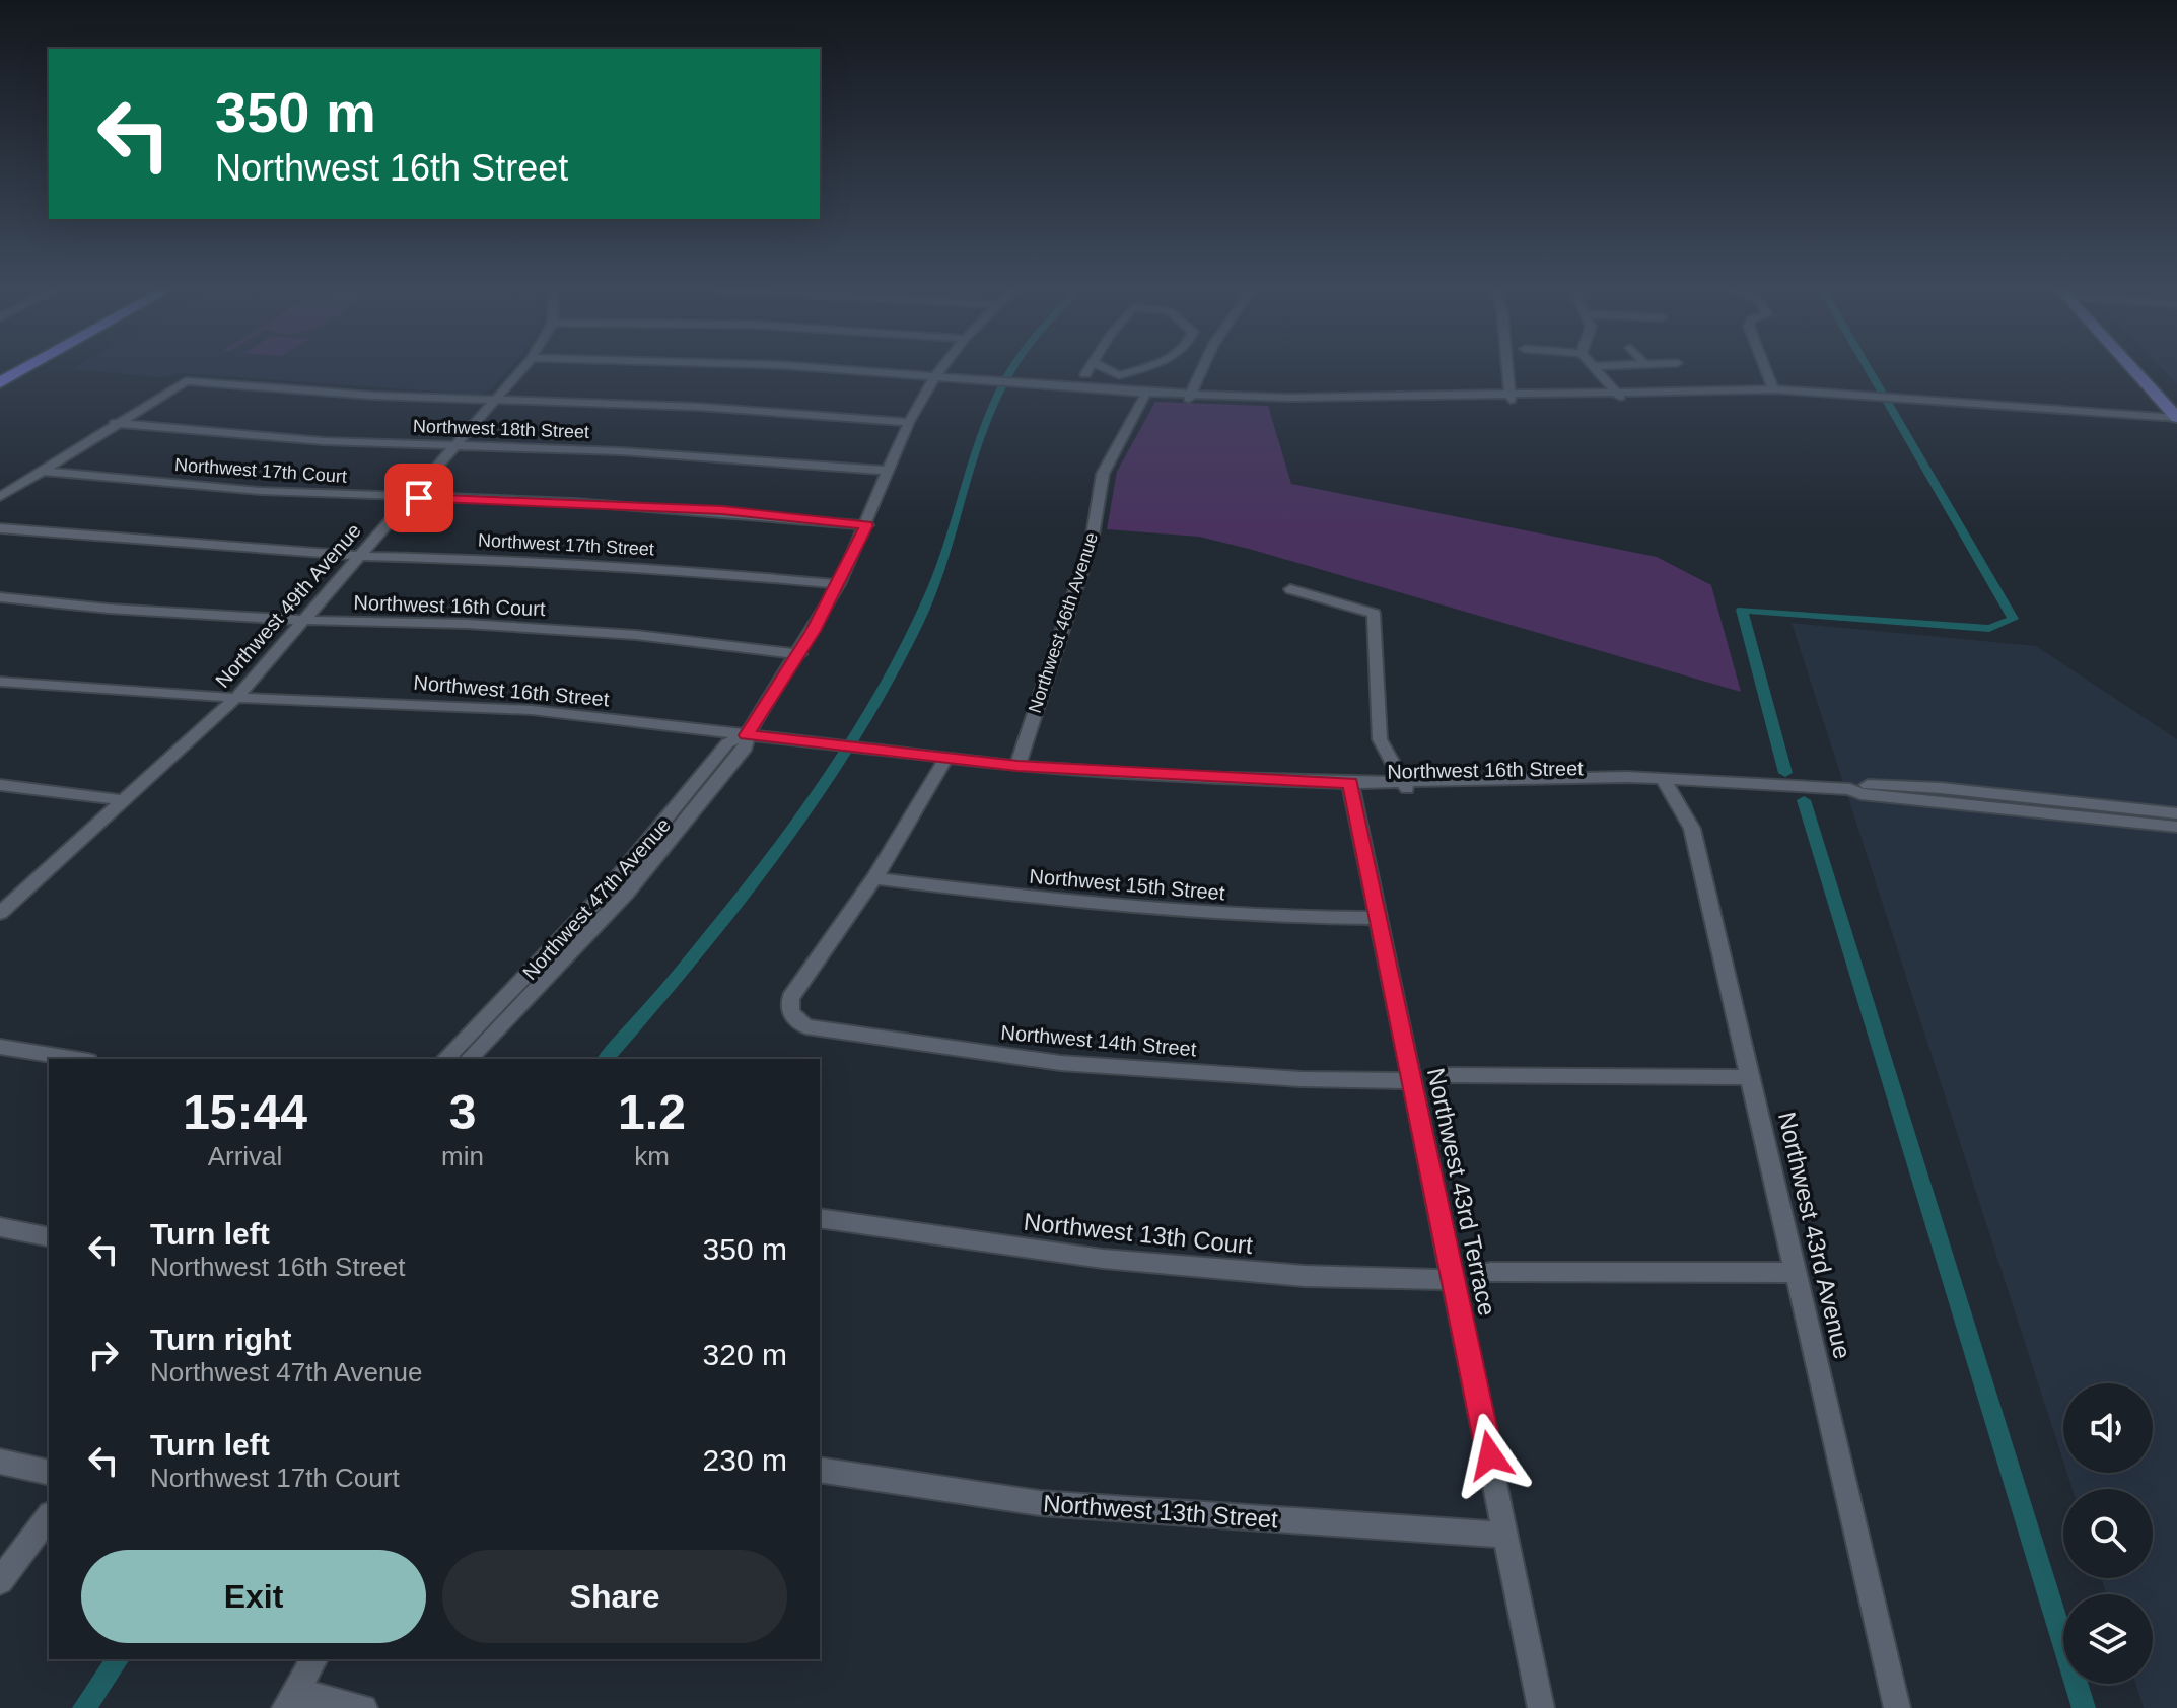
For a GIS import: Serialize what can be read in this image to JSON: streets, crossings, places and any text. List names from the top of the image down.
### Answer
{
  "streets": {
    "street": [
      "Northwest 18th Street",
      "Northwest 17th Court",
      "Northwest 17th Street",
      "Northwest 49th Avenue",
      "Northwest 16th Court",
      "Northwest 46th Avenue",
      "Northwest 16th Street",
      "Northwest 15th Street",
      "Northwest 47th Avenue",
      "Northwest 14th Street",
      "Northwest 43rd Terrace",
      "Northwest 13th Court",
      "Northwest 43rd Avenue",
      "Northwest 13th Street"
    ]
  },
  "crossings": [
    ["Northwest 18th Street", "Northwest 49th Avenue"],
    ["Northwest 18th Street", "Northwest 47th Avenue"],
    ["Northwest 17th Court", "Northwest 49th Avenue"],
    ["Northwest 17th Court", "Northwest 47th Avenue"],
    ["Northwest 17th Street", "Northwest 49th Avenue"],
    ["Northwest 17th Street", "Northwest 47th Avenue"],
    ["Northwest 49th Avenue", "Northwest 16th Court"],
    ["Northwest 49th Avenue", "Northwest 16th Street"],
    ["Northwest 16th Court", "Northwest 47th Avenue"],
    ["Northwest 46th Avenue", "Northwest 16th Street"],
    ["Northwest 16th Street", "Northwest 47th Avenue"],
    ["Northwest 16th Street", "Northwest 43rd Terrace"],
    ["Northwest 16th Street", "Northwest 43rd Avenue"],
    ["Northwest 15th Street", "Northwest 14th Street"],
    ["Northwest 15th Street", "Northwest 43rd Terrace"],
    ["Northwest 14th Street", "Northwest 43rd Terrace"],
    ["Northwest 43rd Terrace", "Northwest 13th Court"],
    ["Northwest 43rd Terrace", "Northwest 13th Street"]
  ],
  "page": {
    "turn": ["350 m", "Northwest 16th Street"],
    "eta": [
      "15:44",
      "Arrival",
      "3",
      "min",
      "1.2",
      "km"
    ],
    "list": [
      {
        "name": "Turn left",
        "note": "Northwest 16th Street",
        "value": "350 m"
      },
      {
        "name": "Turn right",
        "note": "Northwest 47th Avenue",
        "value": "320 m"
      },
      {
        "name": "Turn left",
        "note": "Northwest 17th Court",
        "value": "230 m"
      }
    ],
    "buttons": ["Exit", "Share"]
  }
}
